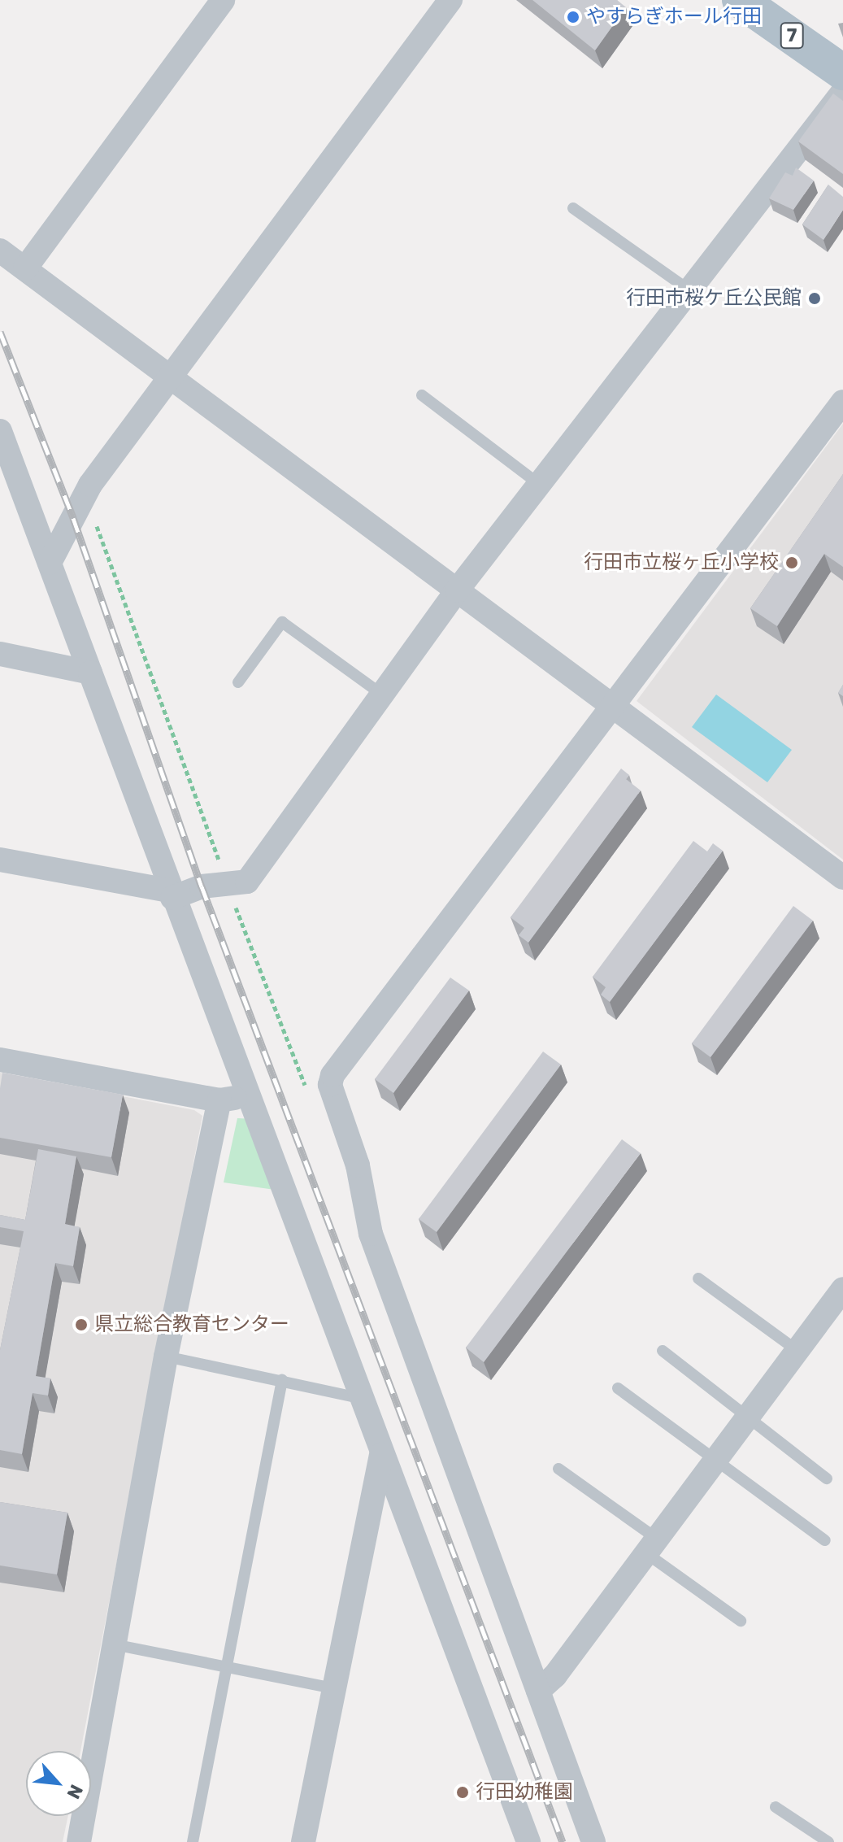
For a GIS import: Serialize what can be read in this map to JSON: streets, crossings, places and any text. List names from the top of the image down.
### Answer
{
  "streets": {
    "main road": ["7"]
  },
  "places": [
    "やすらぎホール行田",
    "行田市桜ケ丘公民館",
    "行田市立桜ヶ丘小学校",
    "県立総合教育センター",
    "行田幼稚園"
  ],
  "north": "bottom right"
}
